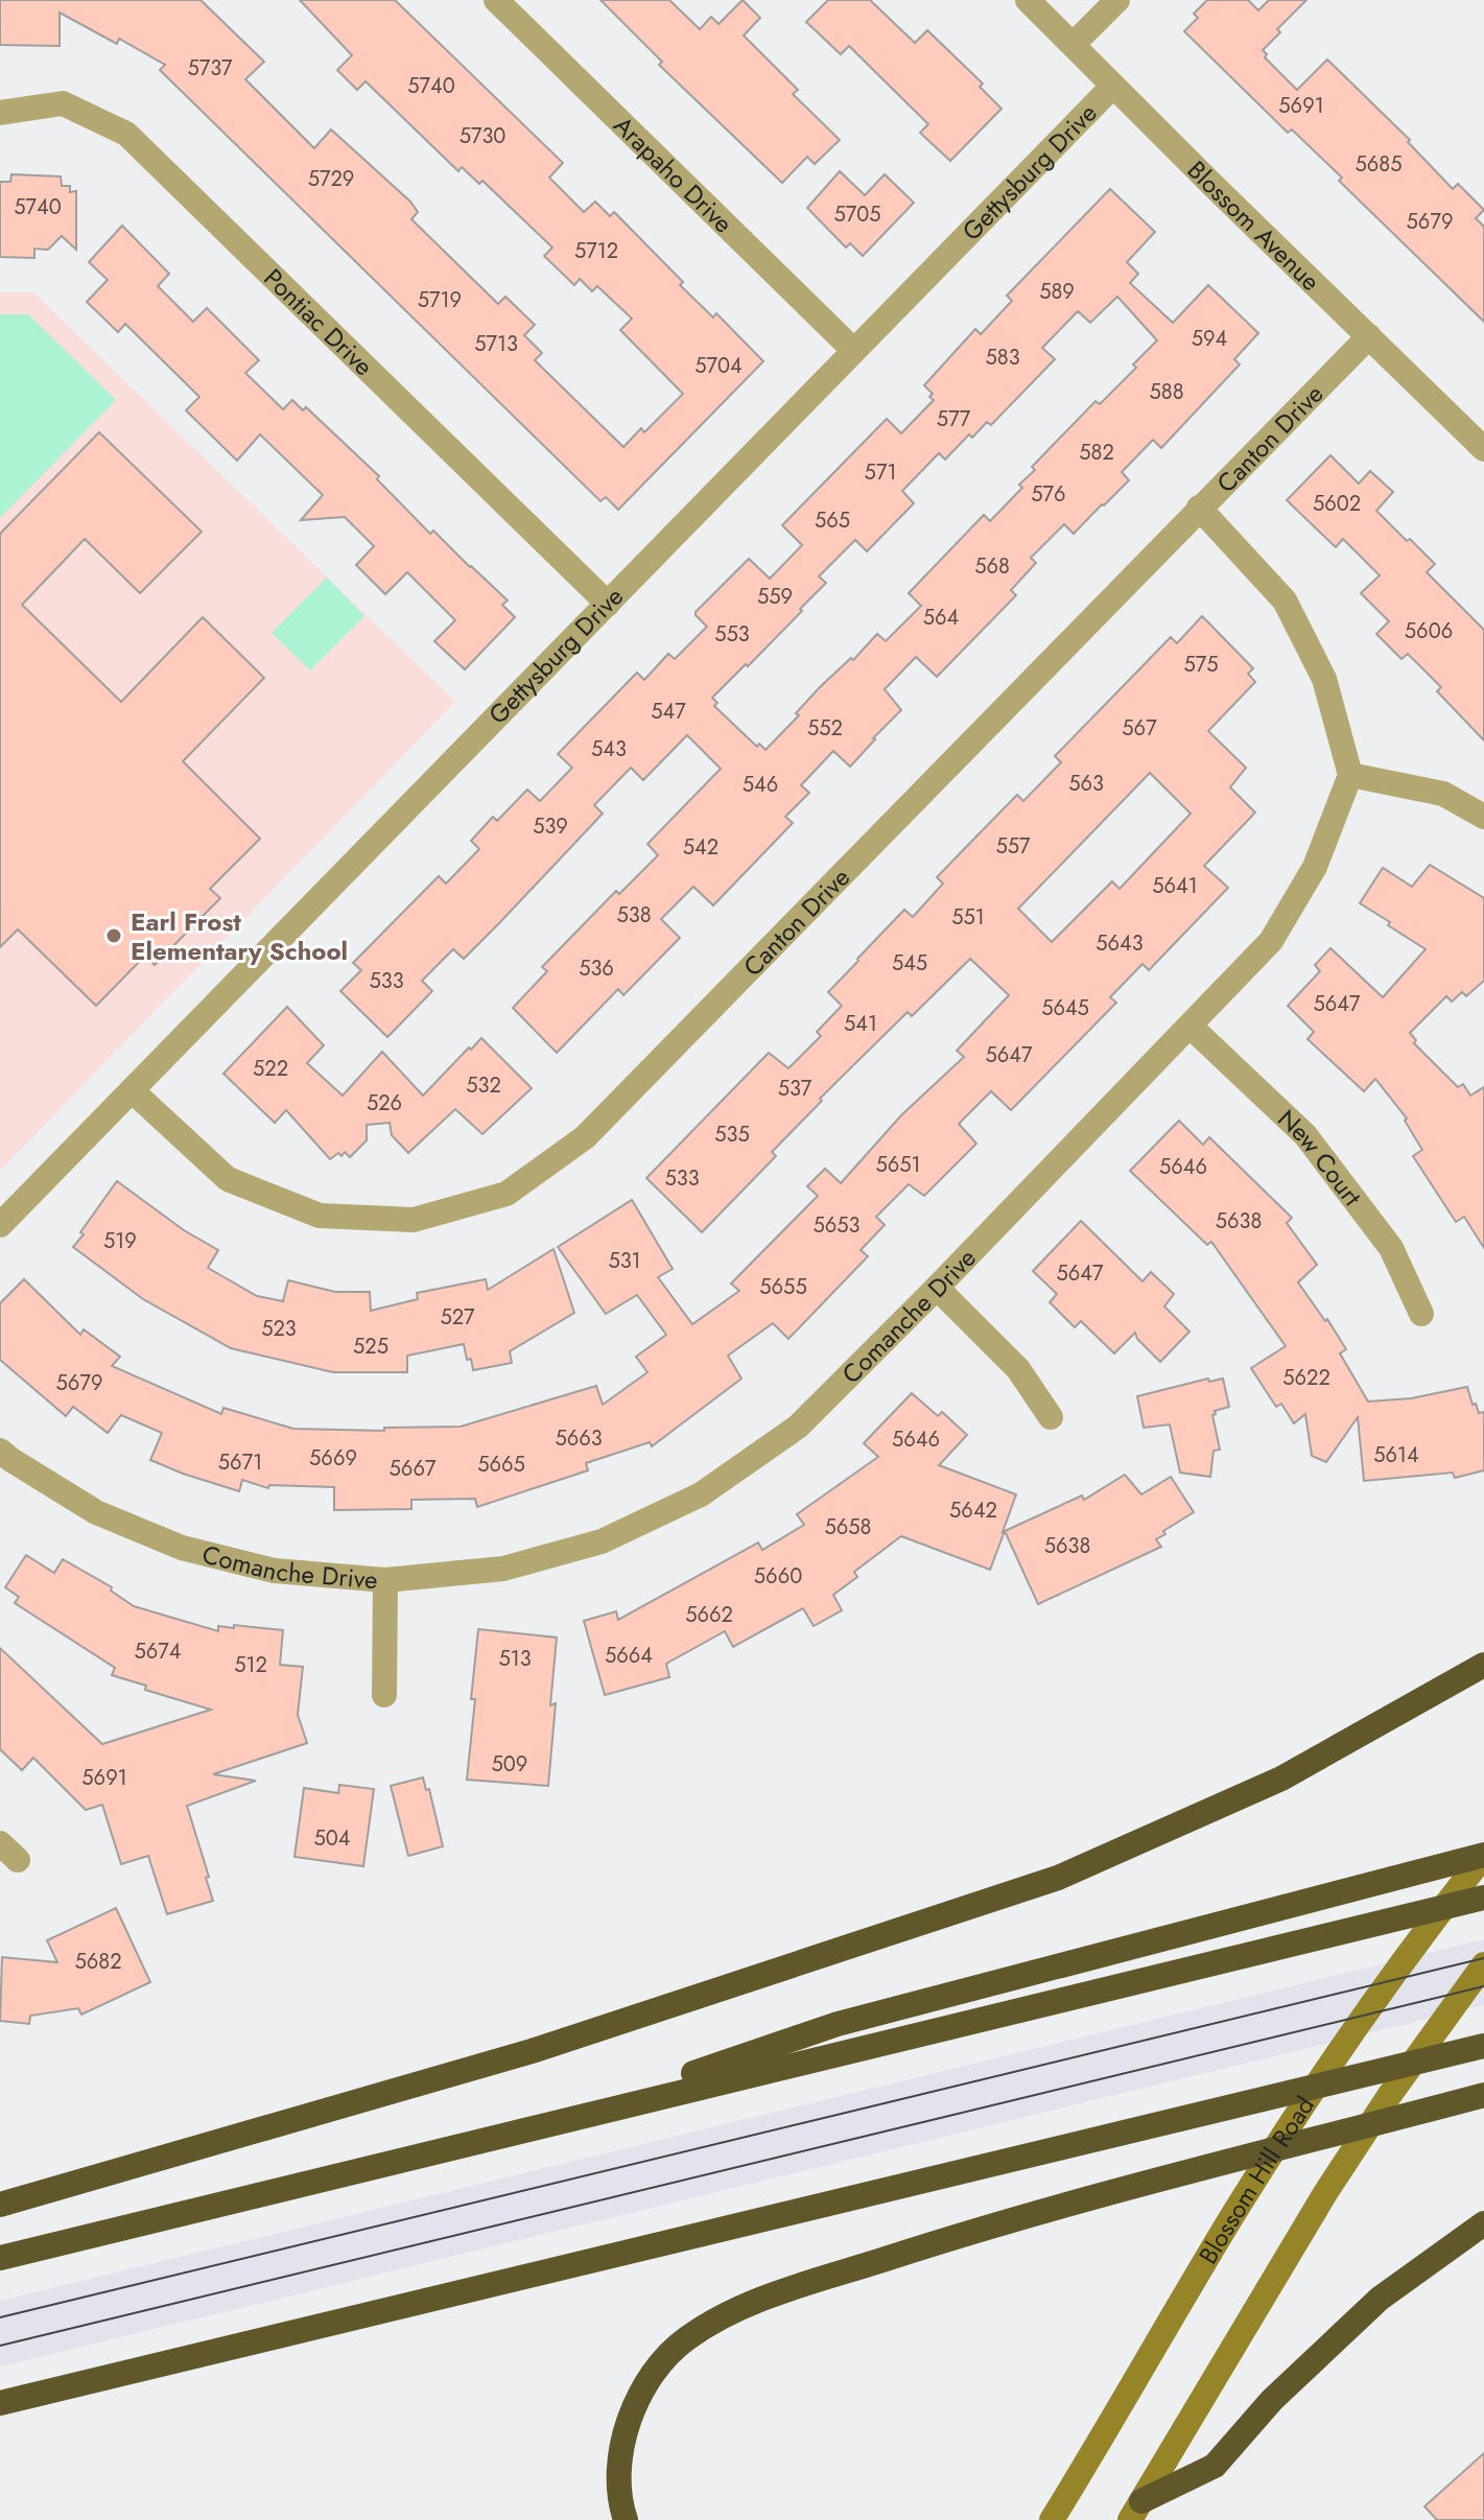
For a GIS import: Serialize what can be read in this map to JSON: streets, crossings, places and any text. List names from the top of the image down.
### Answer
{
  "streets": {
    "main road": ["Blossom Hill Road"],
    "street": [
      "Gettysburg Drive",
      "Arapaho Drive",
      "Blossom Avenue",
      "Pontiac Drive",
      "Canton Drive",
      "New Court",
      "Comanche Drive"
    ]
  },
  "crossings": [
    ["Gettysburg Drive", "Arapaho Drive"],
    ["Gettysburg Drive", "Blossom Avenue"],
    ["Gettysburg Drive", "Pontiac Drive"],
    ["Gettysburg Drive", "Canton Drive"],
    ["Blossom Avenue", "Canton Drive"],
    ["New Court", "Comanche Drive"]
  ],
  "places": ["Earl Frost Elementary School"],
  "house_numbers": [
    "5737",
    "5740",
    "5691",
    "5730",
    "5685",
    "5729",
    "5740",
    "5705",
    "5679",
    "5712",
    "589",
    "5719",
    "594",
    "5713",
    "583",
    "5704",
    "588",
    "577",
    "582",
    "571",
    "576",
    "5602",
    "565",
    "568",
    "559",
    "564",
    "5606",
    "553",
    "575",
    "547",
    "552",
    "567",
    "543",
    "563",
    "546",
    "539",
    "557",
    "542",
    "5641",
    "538",
    "551",
    "5643",
    "545",
    "536",
    "533",
    "5647",
    "5645",
    "541",
    "5647",
    "522",
    "532",
    "537",
    "526",
    "535",
    "5651",
    "5646",
    "533",
    "5638",
    "5653",
    "519",
    "531",
    "5647",
    "5655",
    "527",
    "523",
    "525",
    "5622",
    "5679",
    "5663",
    "5646",
    "5614",
    "5669",
    "5671",
    "5665",
    "5667",
    "5642",
    "5658",
    "5638",
    "5660",
    "5662",
    "5674",
    "5664",
    "513",
    "512",
    "509",
    "5691",
    "504",
    "5682"
  ]
}
